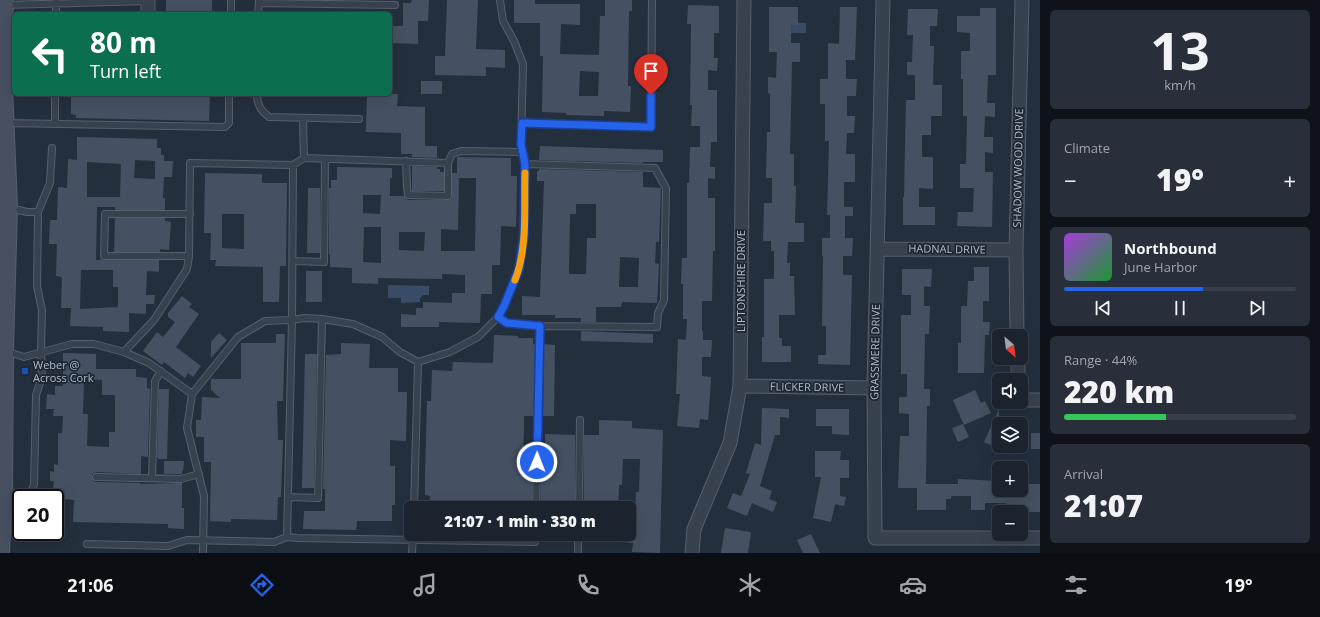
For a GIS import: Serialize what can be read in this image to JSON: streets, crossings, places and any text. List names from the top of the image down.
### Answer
{
  "streets": {
    "street": [
      "SHADOW WOOD DRIVE",
      "HADNAL DRIVE",
      "LIPTONSHIRE DRIVE",
      "GRASSMERE DRIVE",
      "FLICKER DRIVE"
    ]
  },
  "crossings": [
    ["SHADOW WOOD DRIVE", "HADNAL DRIVE"],
    ["HADNAL DRIVE", "GRASSMERE DRIVE"],
    ["LIPTONSHIRE DRIVE", "FLICKER DRIVE"],
    ["GRASSMERE DRIVE", "FLICKER DRIVE"]
  ],
  "places": {
    "transit": ["Weber @ Across Cork"]
  },
  "north": "bottom right",
  "page": {
    "tile": [
      ["13", "km/h"],
      "Climate",
      ["Range · 44%", "220 km"],
      ["Arrival", "21:07"]
    ],
    "turn": ["80 m", "Turn left"],
    "heat": ["−", "19°", "+"],
    "song": ["Northbound", "June Harbor"],
    "map_buttons": ["+", "−"],
    "limit": "20",
    "trip": "21:07 · 1 min · 330 m",
    "tabs": ["21:06", "19°"]
  }
}
